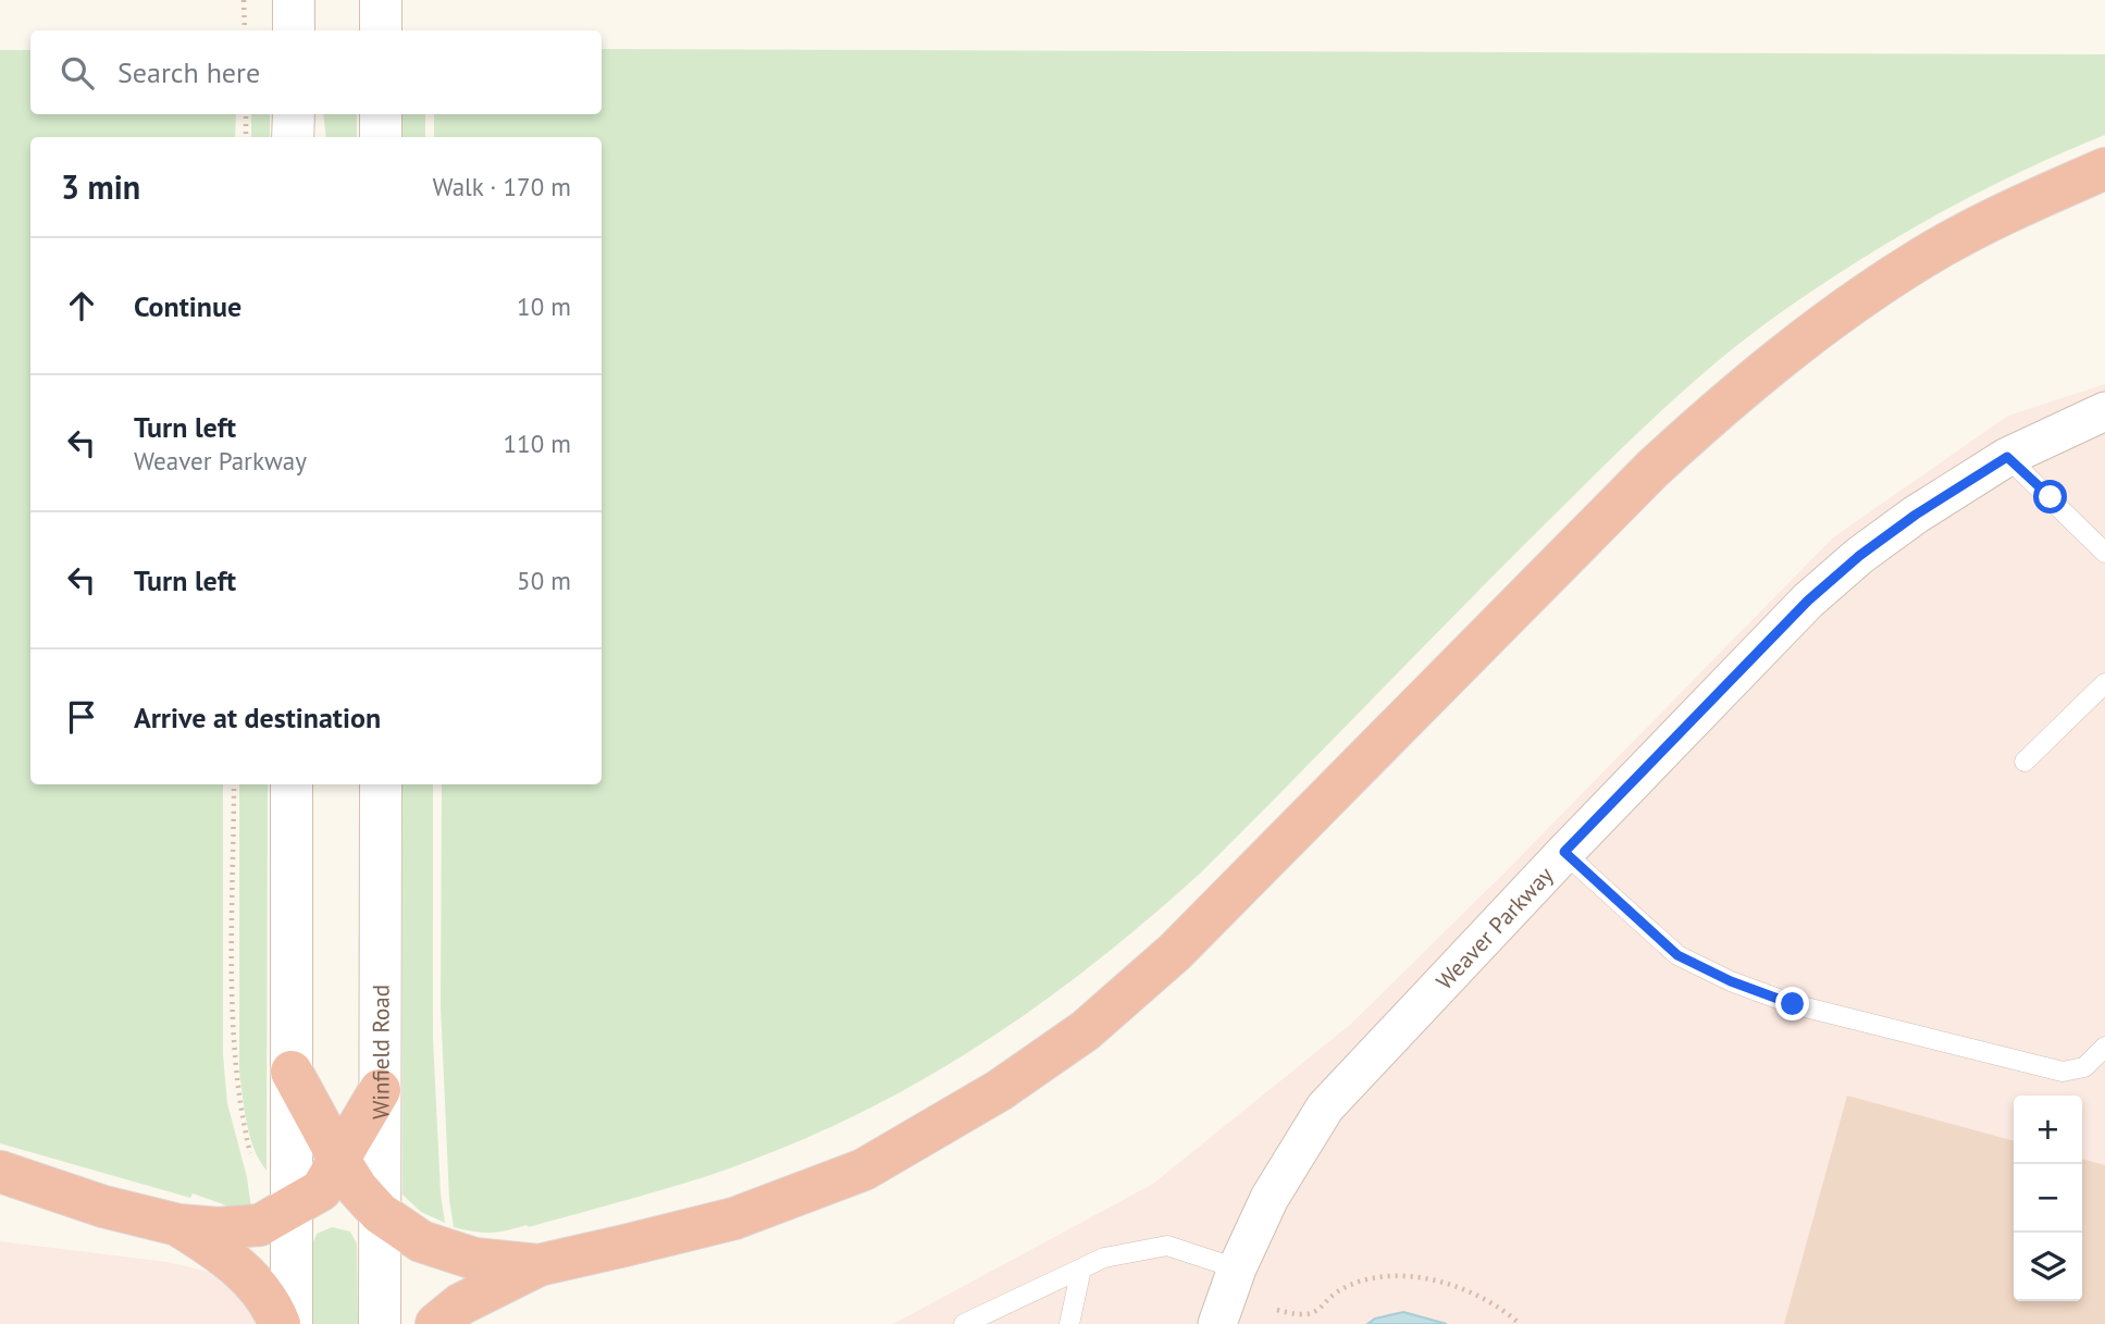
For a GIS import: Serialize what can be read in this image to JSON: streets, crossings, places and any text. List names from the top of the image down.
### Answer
{
  "streets": {
    "main road": ["Winfield Road"],
    "street": ["Weaver Parkway"]
  },
  "page": {
    "search": "Search here",
    "heading": ["3 min", "Walk · 170 m"],
    "list": [
      ["Continue", "10 m"],
      ["Turn left", "Weaver Parkway", "110 m"],
      ["Turn left", "50 m"],
      "Arrive at destination"
    ],
    "map_buttons": ["+", "−"]
  }
}
